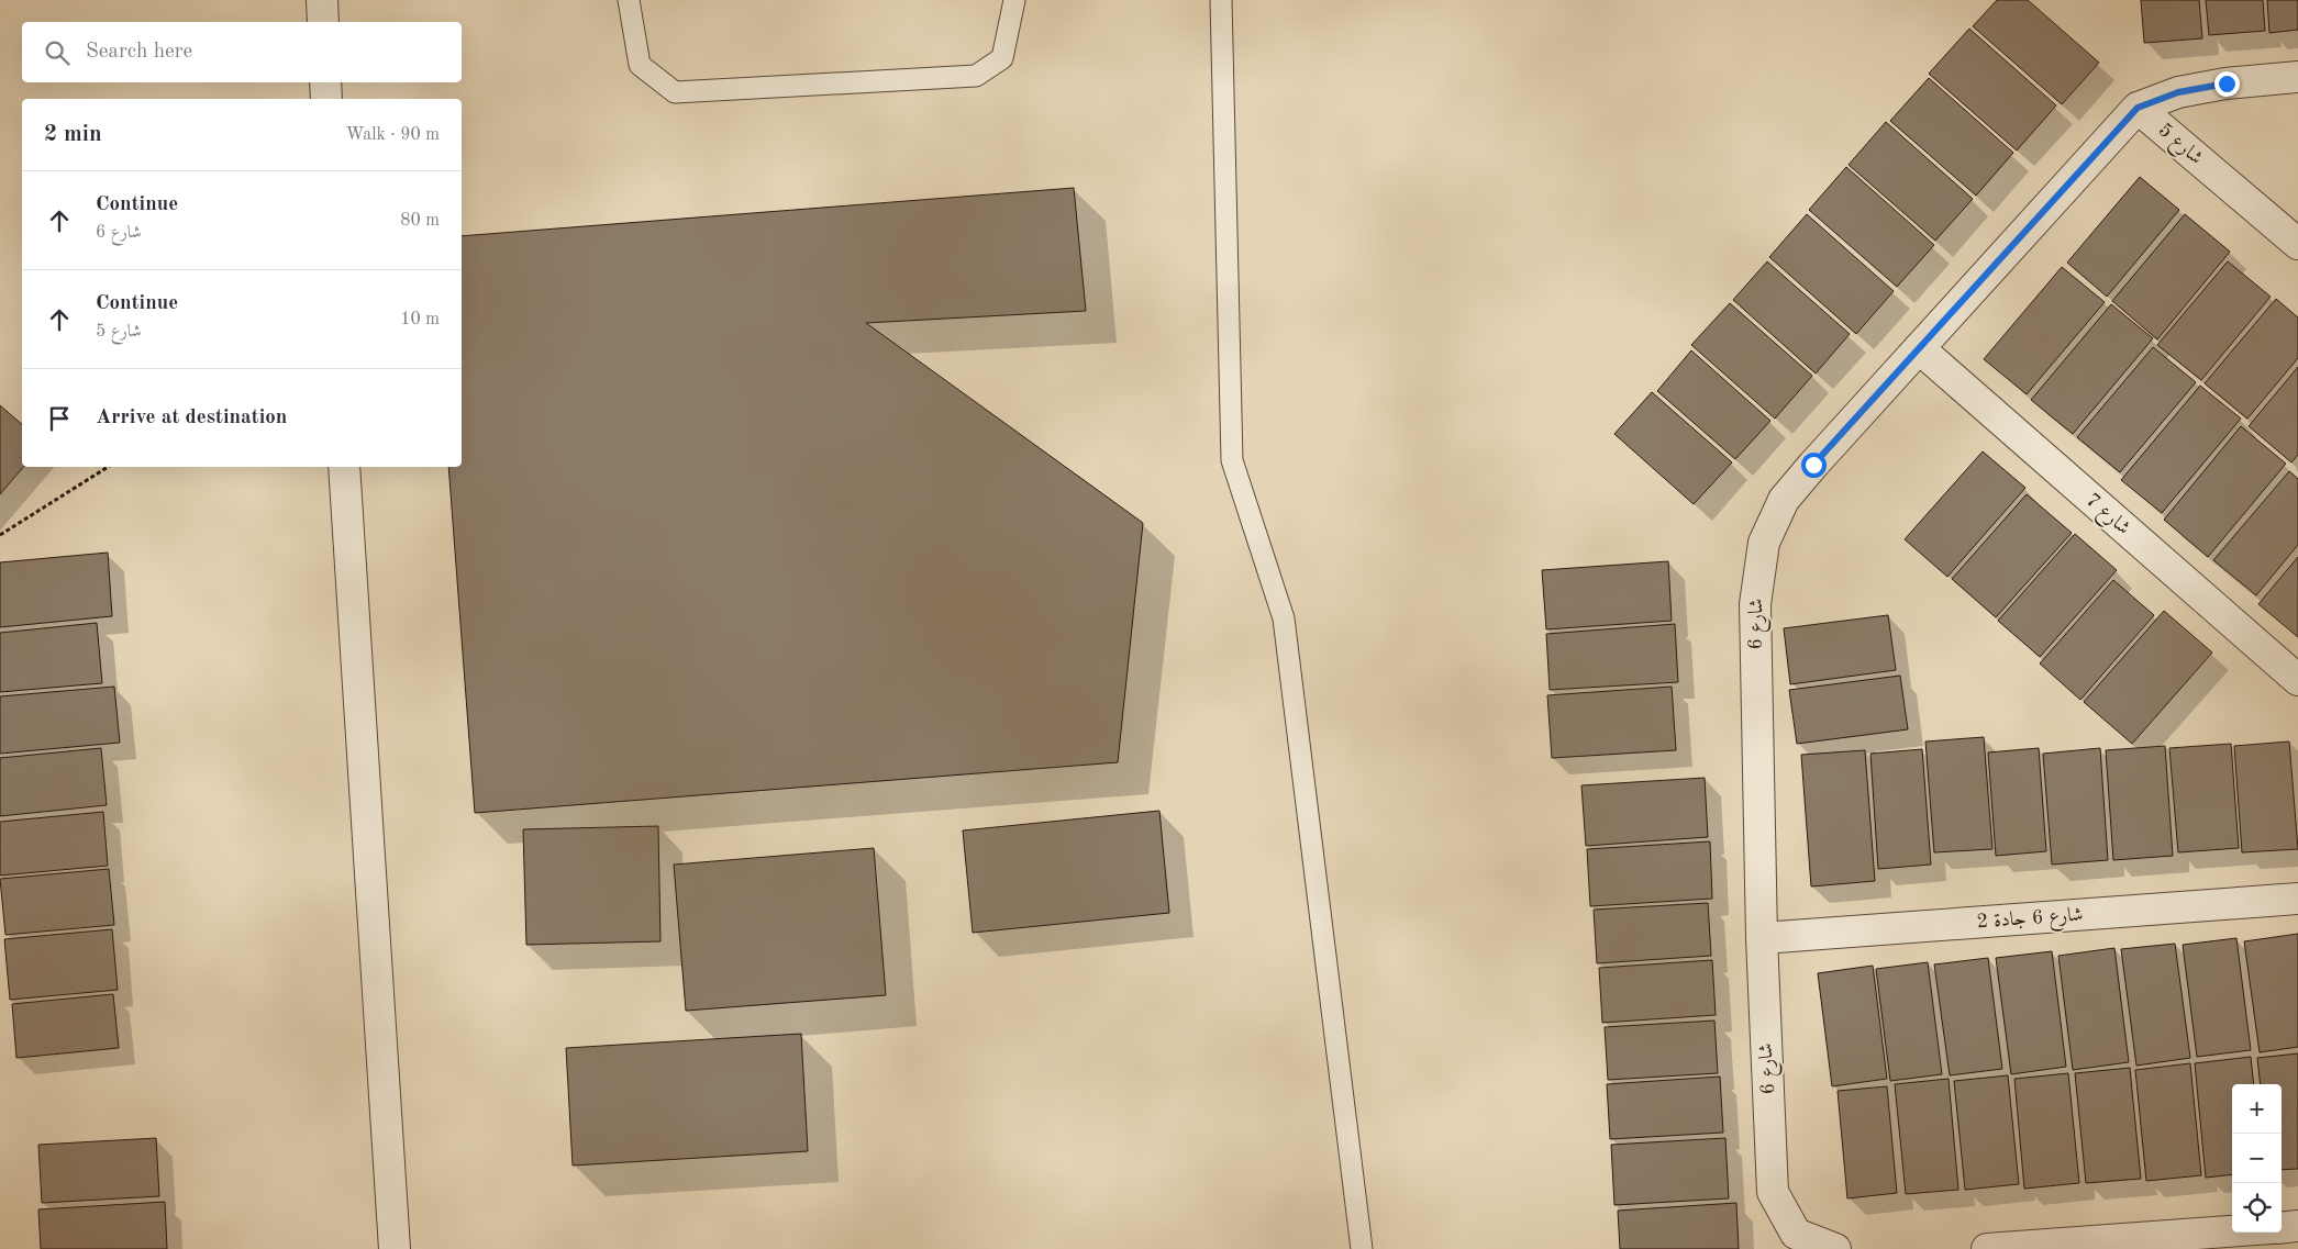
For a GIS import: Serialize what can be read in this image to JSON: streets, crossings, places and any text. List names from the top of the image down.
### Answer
{
  "streets": {
    "street": [
      "شارع 5",
      "شارع 7",
      "شارع 6",
      "شارع 6 جادة 2"
    ]
  },
  "crossings": [
    ["شارع 5", "شارع 6"],
    ["شارع 7", "شارع 6"],
    ["شارع 6", "شارع 6 جادة 2"]
  ],
  "page": {
    "search": "Search here",
    "heading": ["2 min", "Walk · 90 m"],
    "list": [
      ["Continue", "شارع 6", "80 m"],
      ["Continue", "شارع 5", "10 m"],
      "Arrive at destination"
    ],
    "map_buttons": ["+", "−"]
  }
}
